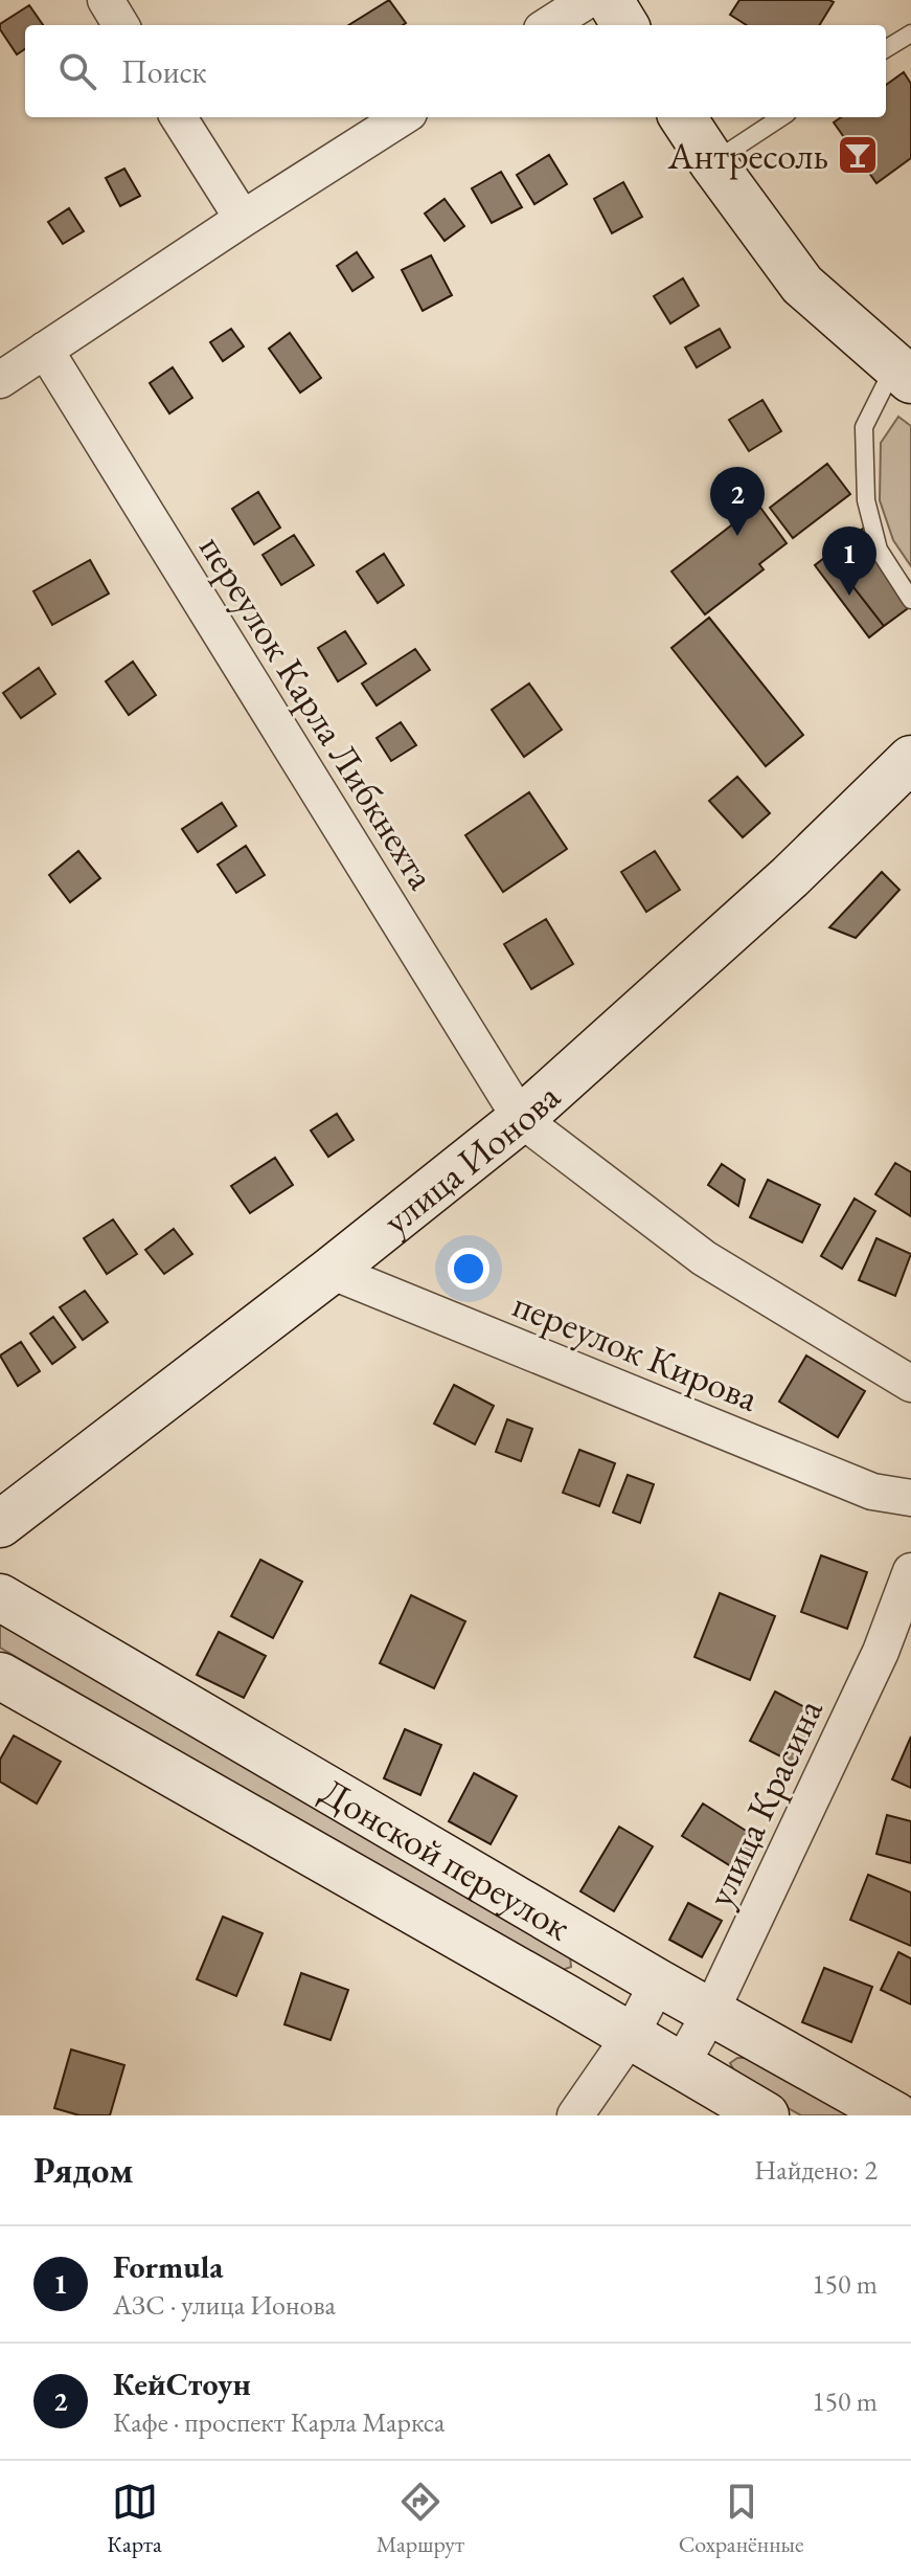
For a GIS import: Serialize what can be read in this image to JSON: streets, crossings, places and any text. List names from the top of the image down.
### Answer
{
  "streets": {
    "main road": ["улица Ионова", "Донской переулок"],
    "street": ["переулок Карла Либкнехта", "переулок Кирова", "улица Красина"]
  },
  "crossings": [
    ["переулок Карла Либкнехта", "улица Ионова"],
    ["улица Ионова", "переулок Кирова"],
    ["улица Красина", "Донской переулок"]
  ],
  "places": {
    "bar": ["Антресоль"]
  },
  "page": {
    "search": "Поиск",
    "pins": ["2", "1"],
    "heading": ["Рядом", "Найдено: 2"],
    "list": [
      {
        "mark": "1",
        "name": "Formula",
        "note": "АЗС · улица Ионова",
        "value": "150 m"
      },
      {
        "mark": "2",
        "name": "КейСтоун",
        "note": "Кафе · проспект Карла Маркса",
        "value": "150 m"
      }
    ],
    "nav": ["Карта", "Маршрут", "Сохранённые"]
  }
}
